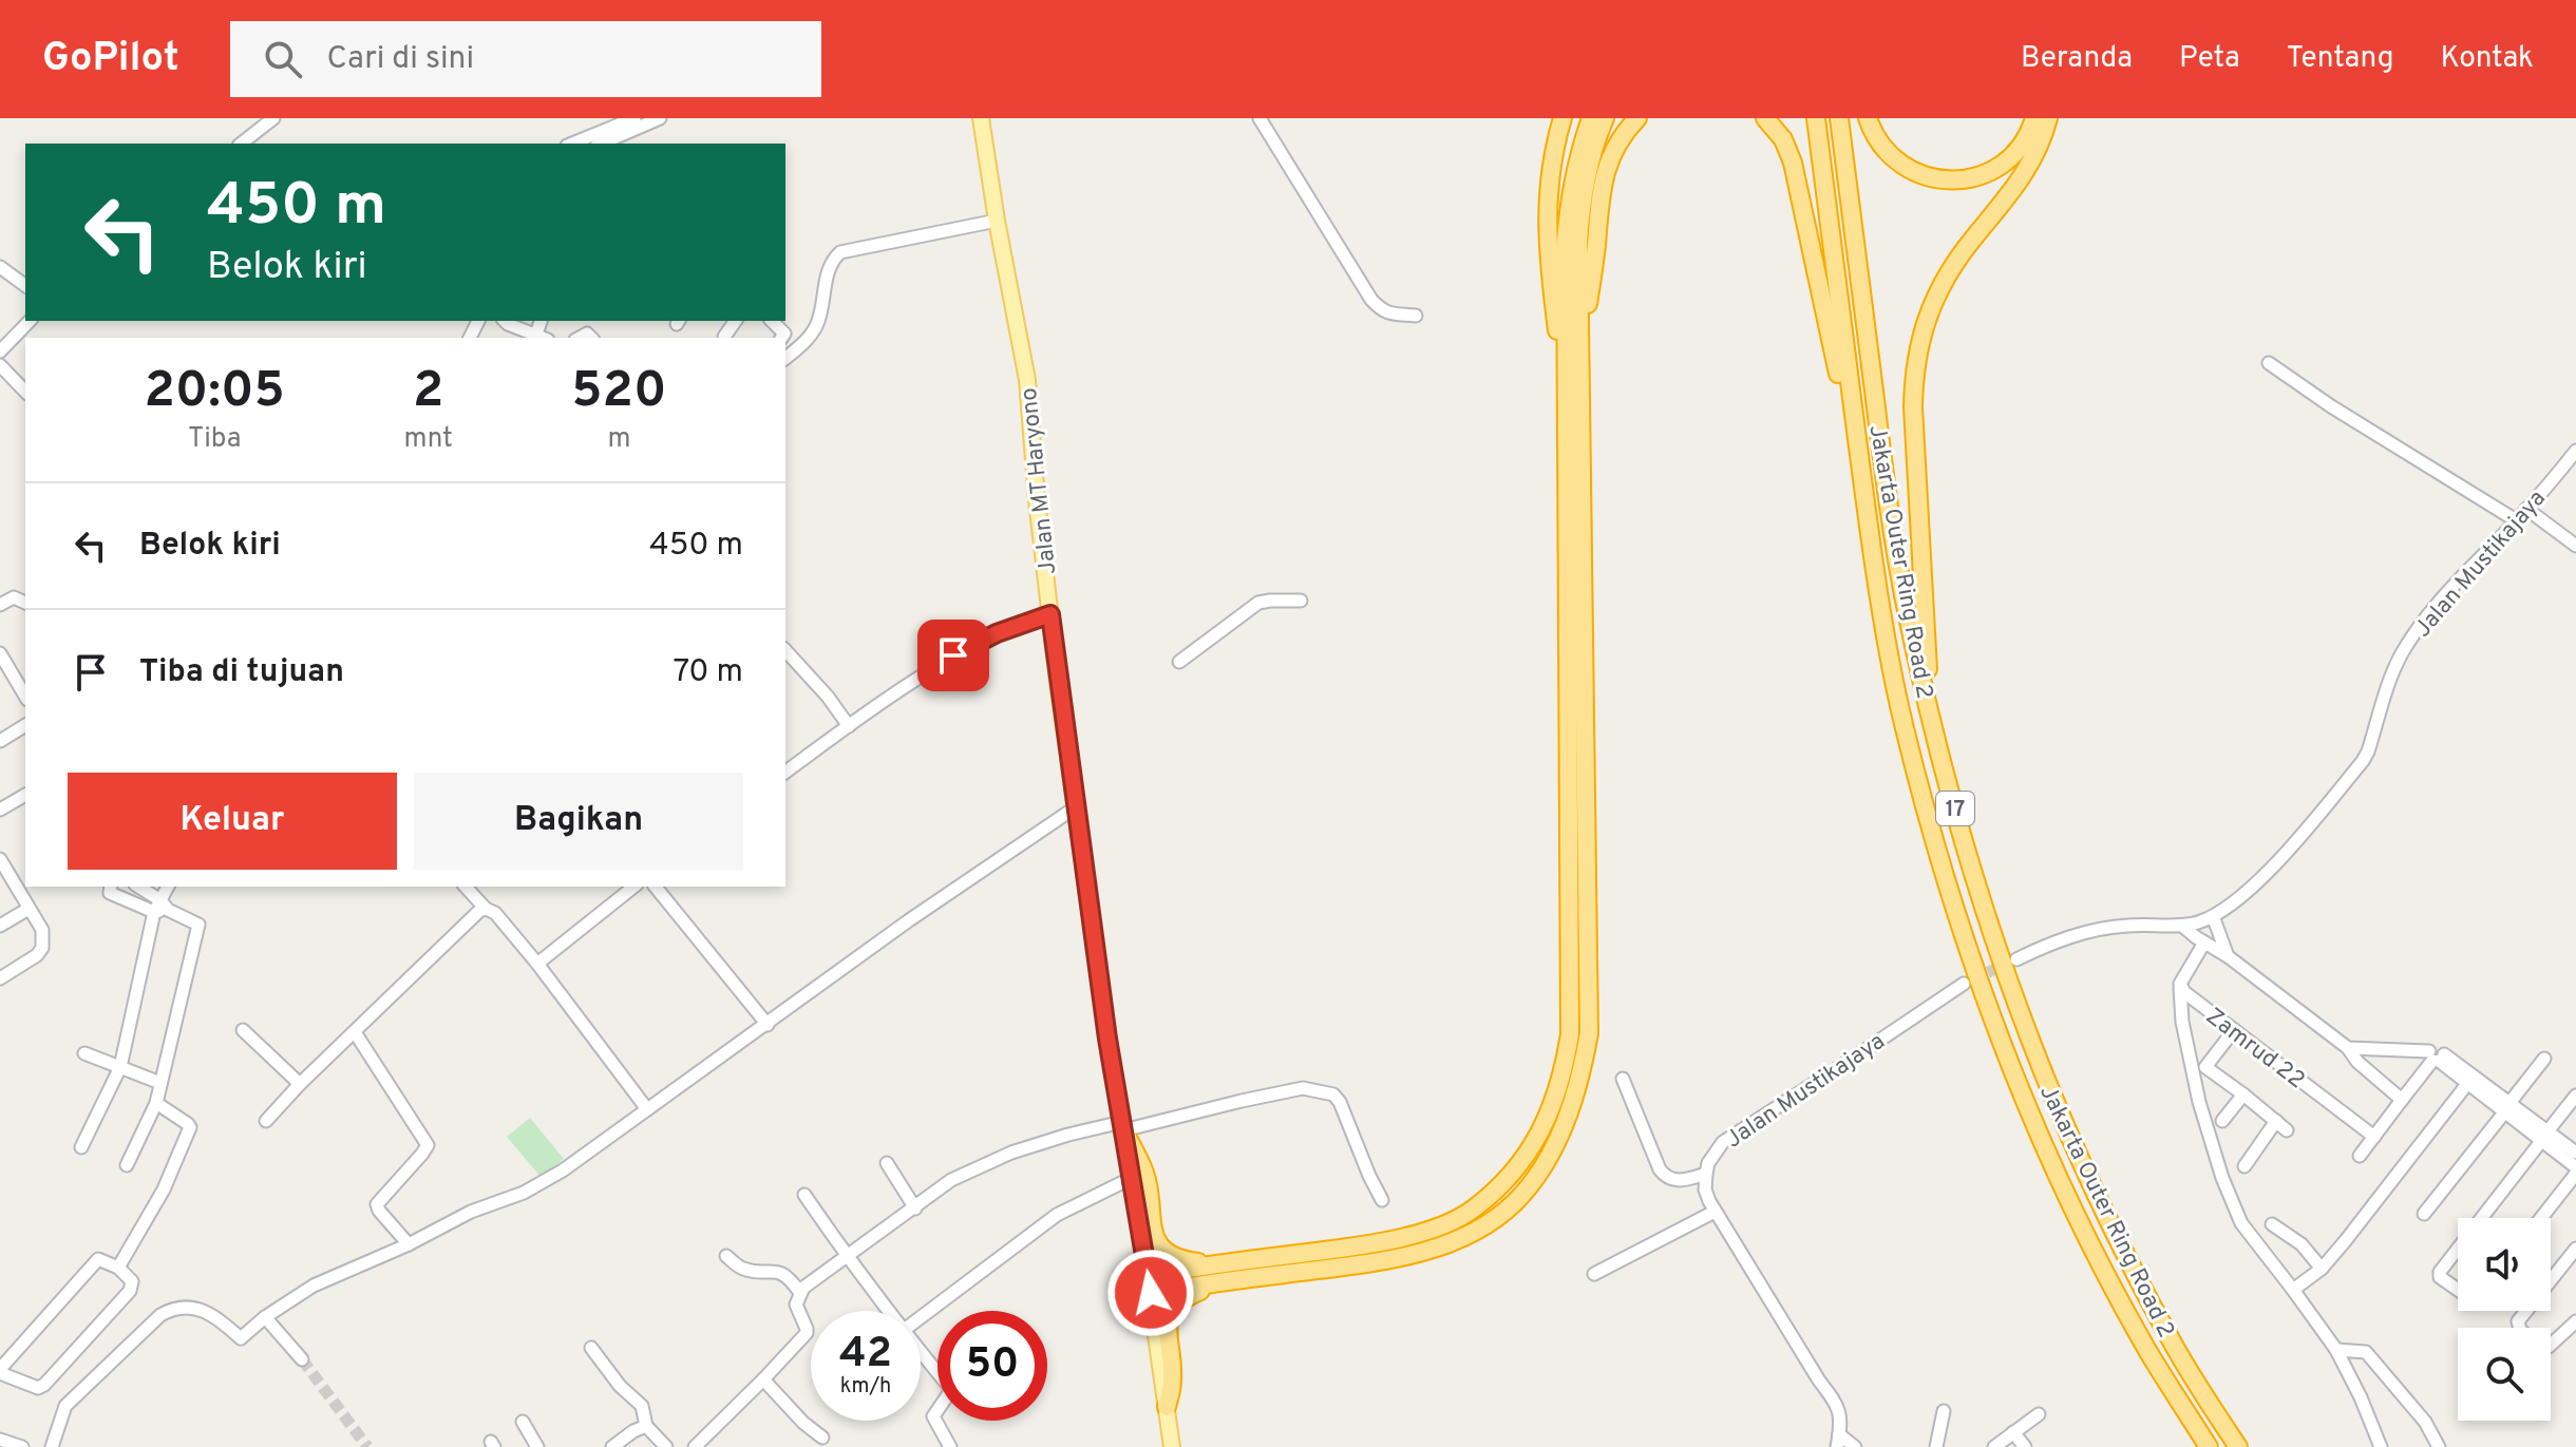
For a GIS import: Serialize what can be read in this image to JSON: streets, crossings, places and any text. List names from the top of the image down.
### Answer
{
  "streets": {
    "highway": ["Jakarta Outer Ring Road 2", "17"],
    "main road": ["Jalan MT Haryono"],
    "street": ["Jalan Mustikajaya", "Zamrud 22"]
  },
  "page": {
    "header": "GoPilot",
    "search": "Cari di sini",
    "nav": [
      "Beranda",
      "Peta",
      "Tentang",
      "Kontak"
    ],
    "turn": ["450 m", "Belok kiri"],
    "eta": [
      "20:05",
      "Tiba",
      "2",
      "mnt",
      "520",
      "m"
    ],
    "list": [
      {
        "name": "Belok kiri",
        "value": "450 m"
      },
      {
        "name": "Tiba di tujuan",
        "value": "70 m"
      }
    ],
    "buttons": ["Keluar", "Bagikan"],
    "speed": "42 km/h",
    "limit": "50"
  }
}
